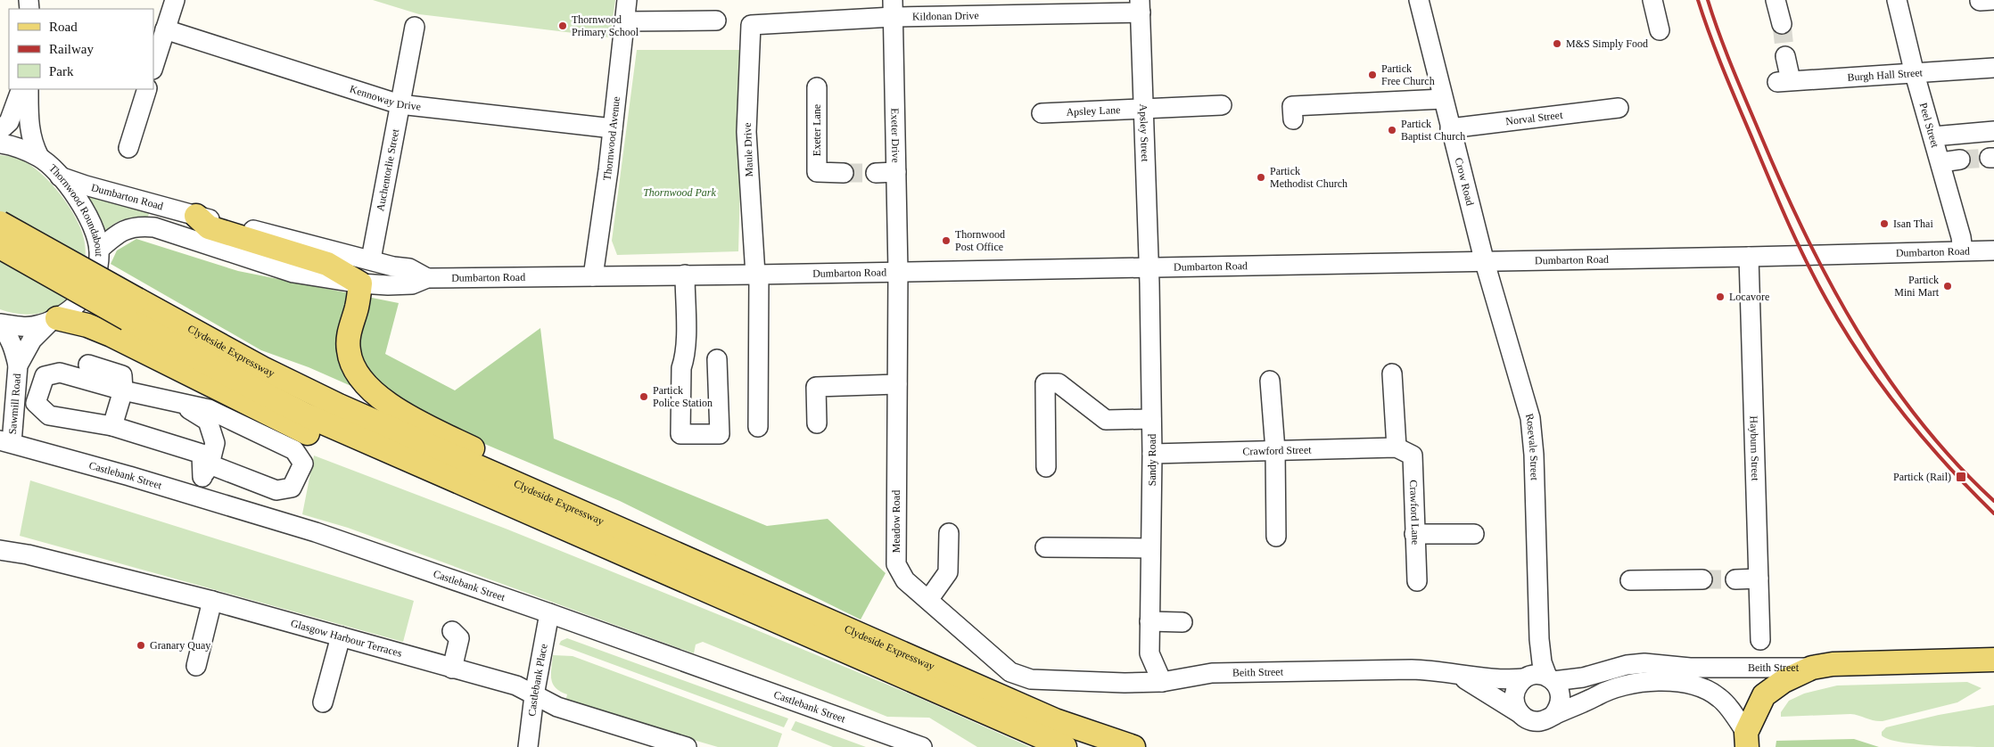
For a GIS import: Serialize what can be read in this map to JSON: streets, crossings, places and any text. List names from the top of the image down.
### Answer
{
  "streets": {
    "main road": ["Clydeside Expressway", "Beith Street"],
    "street": [
      "Kildonan Drive",
      "Burgh Hall Street",
      "Kennoway Drive",
      "Apsley Lane",
      "Norval Street",
      "Peel Street",
      "Exeter Lane",
      "Apsley Street",
      "Exeter Drive",
      "Thornwood Avenue",
      "Maule Drive",
      "Auchentorlie Street",
      "Crow Road",
      "Dumbarton Road",
      "Thornwood Roundabout",
      "Sawmill Road",
      "Rosevale Street",
      "Hayburn Street",
      "Crawford Street",
      "Sandy Road",
      "Castlebank Street",
      "Crawford Lane",
      "Meadow Road",
      "Glasgow Harbour Terraces",
      "Castlebank Place"
    ]
  },
  "crossings": [
    ["Kildonan Drive", "Apsley Street"],
    ["Kildonan Drive", "Exeter Drive"],
    ["Kildonan Drive", "Maule Drive"],
    ["Burgh Hall Street", "Peel Street"],
    ["Kennoway Drive", "Thornwood Avenue"],
    ["Kennoway Drive", "Auchentorlie Street"],
    ["Apsley Lane", "Apsley Street"],
    ["Norval Street", "Crow Road"],
    ["Peel Street", "Dumbarton Road"],
    ["Apsley Street", "Dumbarton Road"],
    ["Apsley Street", "Sandy Road"],
    ["Exeter Drive", "Dumbarton Road"],
    ["Exeter Drive", "Meadow Road"],
    ["Thornwood Avenue", "Dumbarton Road"],
    ["Maule Drive", "Dumbarton Road"],
    ["Auchentorlie Street", "Dumbarton Road"],
    ["Crow Road", "Dumbarton Road"],
    ["Crow Road", "Rosevale Street"],
    ["Dumbarton Road", "Thornwood Roundabout"],
    ["Dumbarton Road", "Rosevale Street"],
    ["Dumbarton Road", "Hayburn Street"],
    ["Dumbarton Road", "Sandy Road"],
    ["Dumbarton Road", "Meadow Road"],
    ["Thornwood Roundabout", "Sawmill Road"],
    ["Sawmill Road", "Castlebank Street"],
    ["Rosevale Street", "Beith Street"],
    ["Crawford Street", "Sandy Road"],
    ["Crawford Street", "Crawford Lane"],
    ["Sandy Road", "Beith Street"],
    ["Castlebank Street", "Castlebank Place"],
    ["Meadow Road", "Beith Street"],
    ["Glasgow Harbour Terraces", "Castlebank Place"]
  ],
  "parks": ["Thornwood Park"],
  "places": {
    "other": [
      "Thornwood Primary School",
      "M&S Simply Food",
      "Partick Free Church",
      "Partick Baptist Church",
      "Partick Methodist Church",
      "Isan Thai",
      "Thornwood Post Office",
      "Partick Mini Mart",
      "Locavore",
      "Partick Police Station",
      "Granary Quay"
    ],
    "transit": ["Partick (Rail)"]
  },
  "legend": ["Road", "Railway", "Park"]
}
